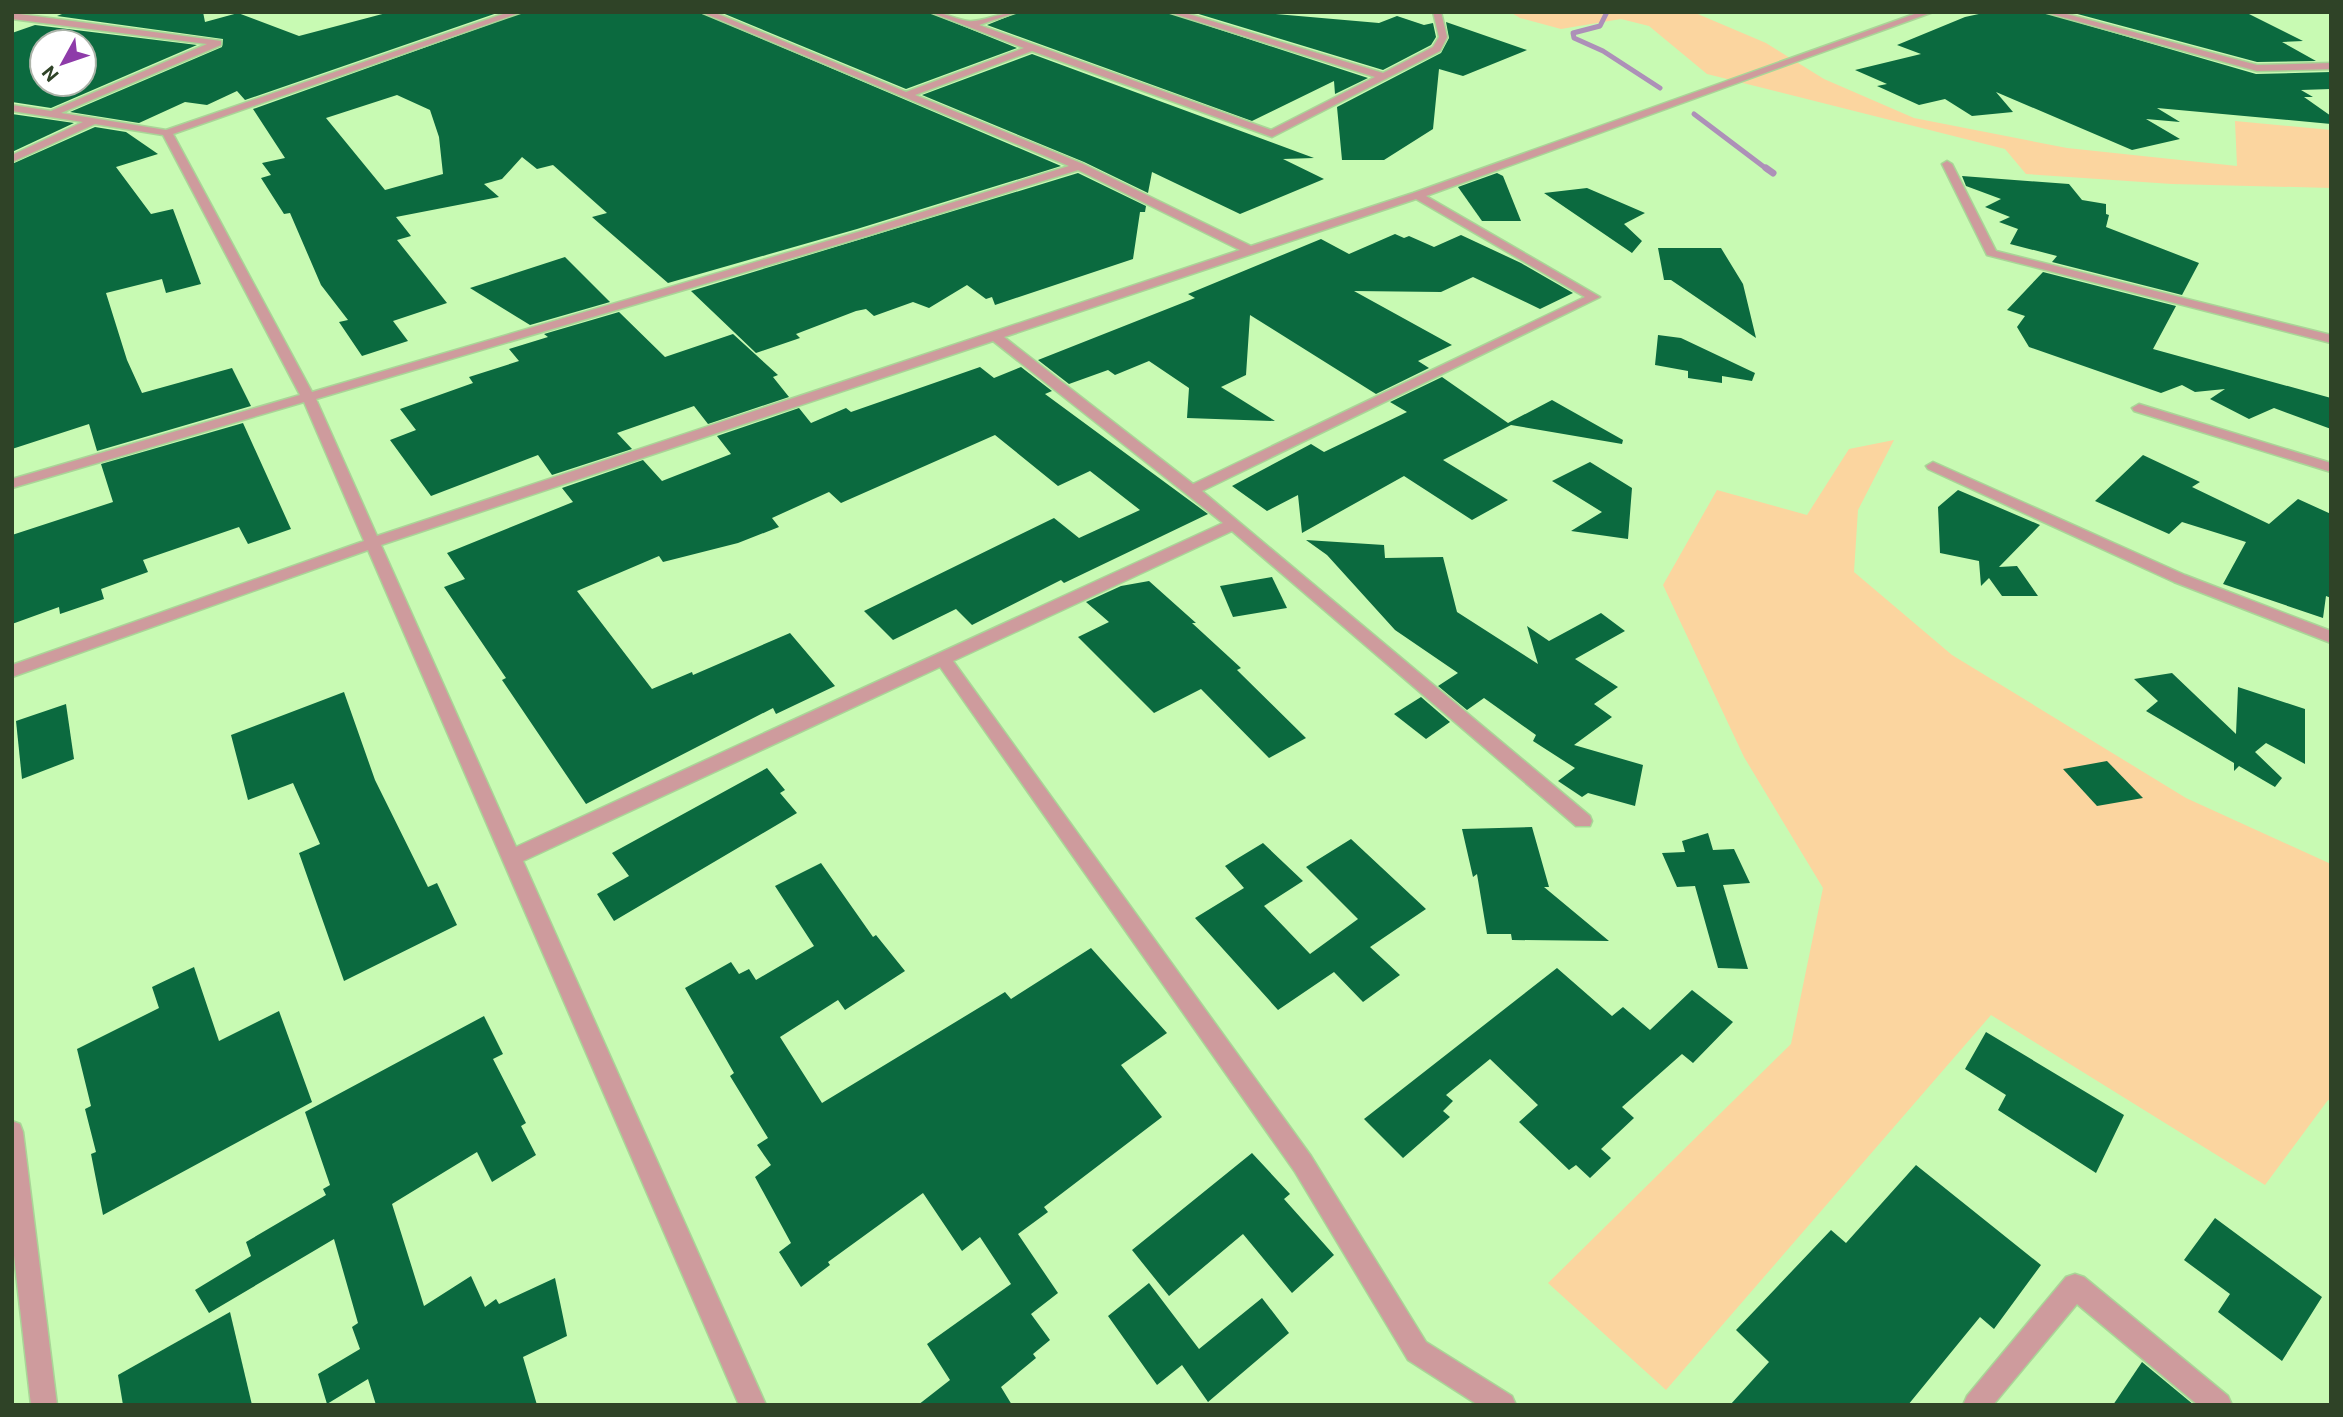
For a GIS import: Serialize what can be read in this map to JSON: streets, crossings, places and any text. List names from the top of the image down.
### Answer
{
  "north": "bottom left"
}
